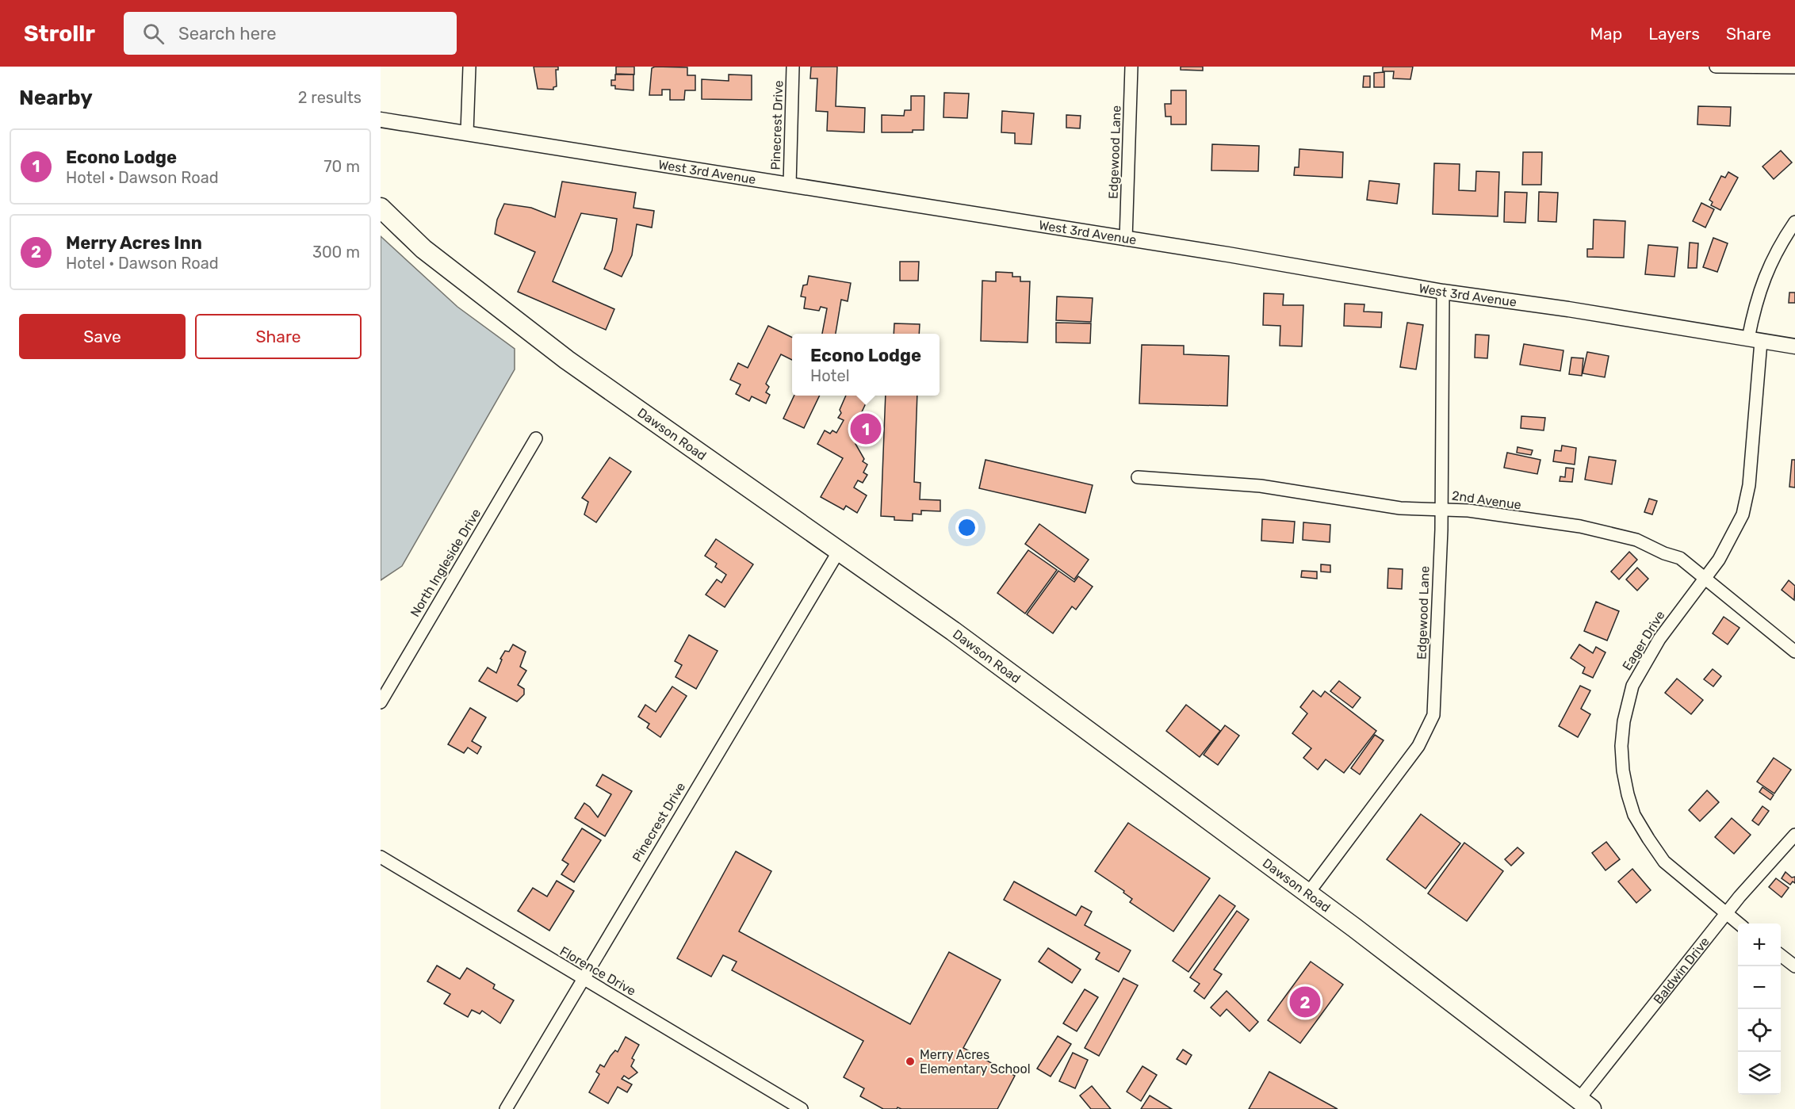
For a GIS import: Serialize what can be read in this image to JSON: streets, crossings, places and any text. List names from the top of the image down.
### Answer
{
  "streets": {
    "main road": ["Dawson Road"],
    "street": [
      "Pinecrest Drive",
      "Edgewood Lane",
      "West 3rd Avenue",
      "2nd Avenue",
      "North Ingleside Drive",
      "Eager Drive",
      "Baldwin Drive",
      "Florence Drive"
    ]
  },
  "crossings": [
    ["Pinecrest Drive", "West 3rd Avenue"],
    ["Pinecrest Drive", "Dawson Road"],
    ["Pinecrest Drive", "Florence Drive"],
    ["Edgewood Lane", "West 3rd Avenue"],
    ["Edgewood Lane", "Dawson Road"],
    ["Edgewood Lane", "2nd Avenue"],
    ["West 3rd Avenue", "Eager Drive"],
    ["Dawson Road", "Baldwin Drive"],
    ["2nd Avenue", "Eager Drive"],
    ["Eager Drive", "Baldwin Drive"]
  ],
  "places": ["Merry Acres Elementary School"],
  "page": {
    "header": "Strollr",
    "search": "Search here",
    "nav": ["Map", "Layers", "Share"],
    "heading": ["Nearby", "2 results"],
    "list": [
      {
        "mark": "1",
        "name": "Econo Lodge",
        "note": "Hotel · Dawson Road",
        "value": "70 m"
      },
      {
        "mark": "2",
        "name": "Merry Acres Inn",
        "note": "Hotel · Dawson Road",
        "value": "300 m"
      }
    ],
    "buttons": ["Save", "Share"],
    "popup": ["Econo Lodge", "Hotel"],
    "pins": ["1", "2"],
    "map_buttons": ["+", "−"]
  }
}
